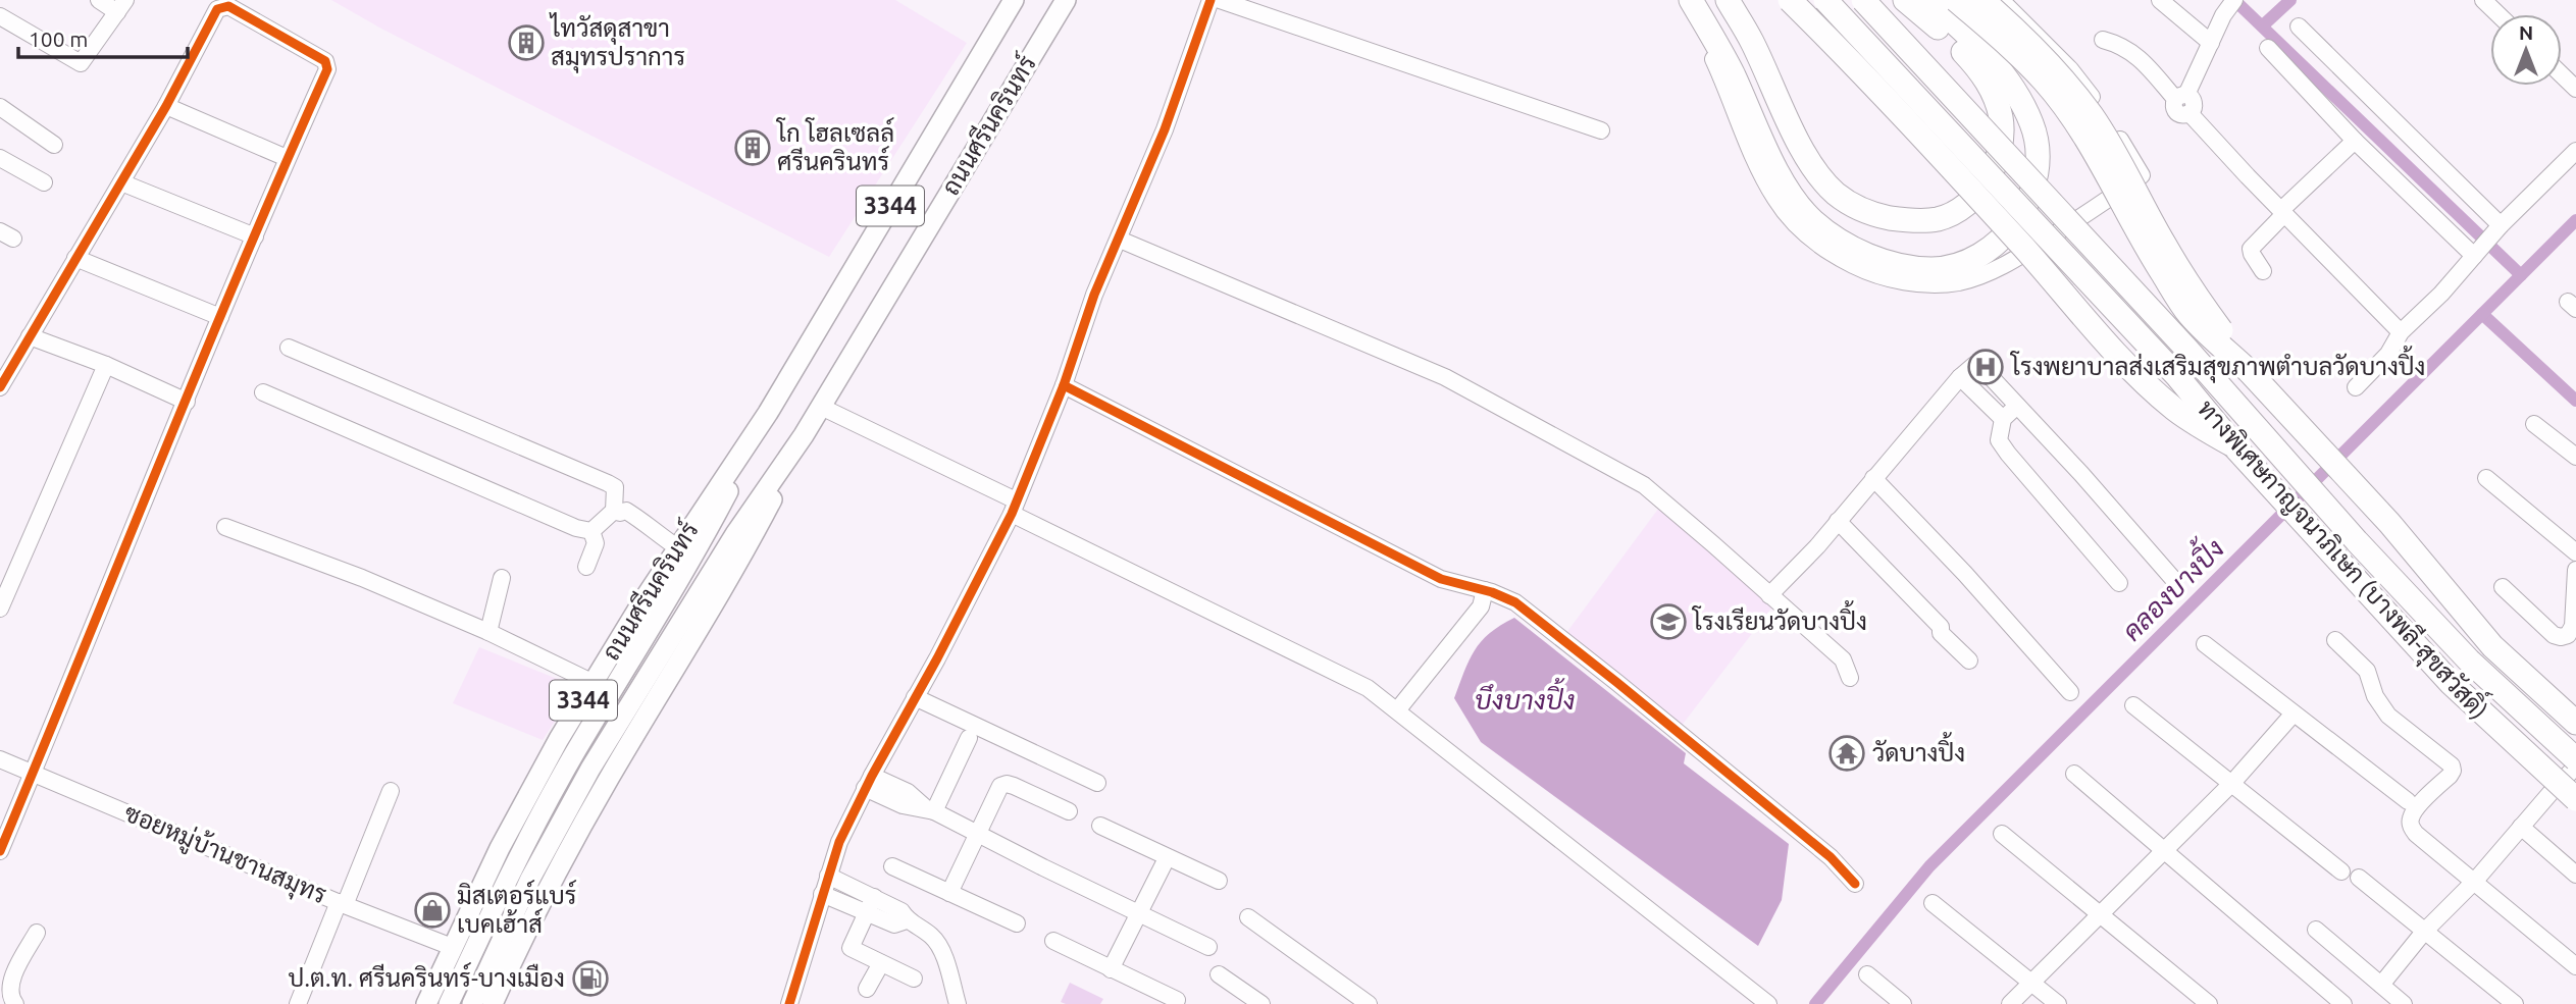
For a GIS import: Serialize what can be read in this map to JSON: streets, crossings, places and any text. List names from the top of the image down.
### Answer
{
  "streets": {
    "highway": ["ทางพิเศษกาญจนาภิเษก (บางพลี-สุขสวัสดิ์)"],
    "main road": ["ถนนศรีนครินทร์", "3344"],
    "street": ["ซอยหมู่บ้านชานสมุทร"]
  },
  "crossings": [
    ["ถนนศรีนครินทร์", "ซอยหมู่บ้านชานสมุทร"]
  ],
  "water": ["คลองบางปิ้ง", "บึงบางปิ้ง"],
  "places": {
    "building": ["ไทวัสดุสาขา สมุทรปราการ", "โก โฮลเซลล์ ศรีนครินทร์"],
    "hospital": ["โรงพยาบาลส่งเสริมสุขภาพตำบลวัดบางปิ้ง"],
    "school or university": ["โรงเรียนวัดบางปิ้ง"],
    "temple": ["วัดบางปิ้ง"],
    "shop": ["มิสเตอร์แบร์ เบคเฮ้าส์"],
    "fuel station": ["ป.ต.ท. ศรีนครินทร์-บางเมือง"]
  },
  "scale_bar": "100 m",
  "north": "top"
}
